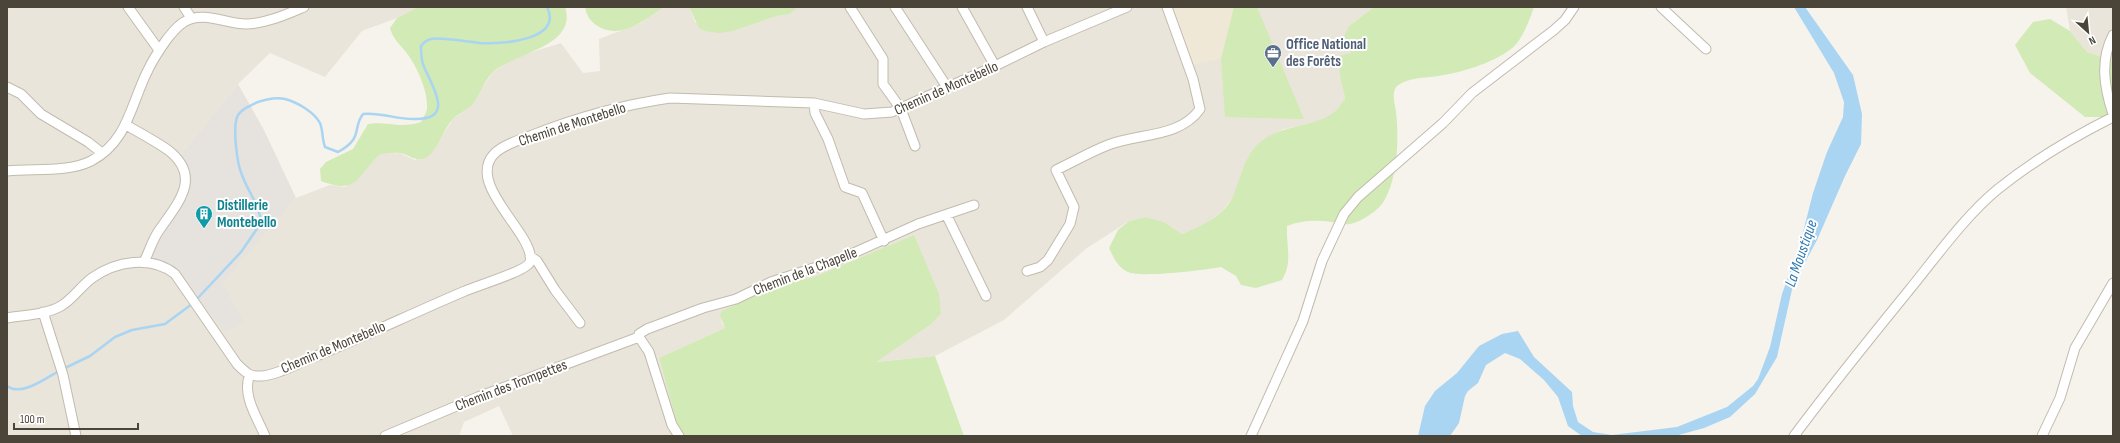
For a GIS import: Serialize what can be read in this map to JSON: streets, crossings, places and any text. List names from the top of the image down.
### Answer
{
  "streets": {
    "street": ["Chemin de Montebello", "Chemin de la Chapelle", "Chemin des Trompettes"]
  },
  "crossings": [
    ["Chemin de la Chapelle", "Chemin des Trompettes"]
  ],
  "water": ["La Moustique"],
  "places": {
    "office": ["Office National des Forêts"],
    "building": ["Distillerie Montebello"]
  },
  "scale_bar": "100 m",
  "north": "bottom right"
}
